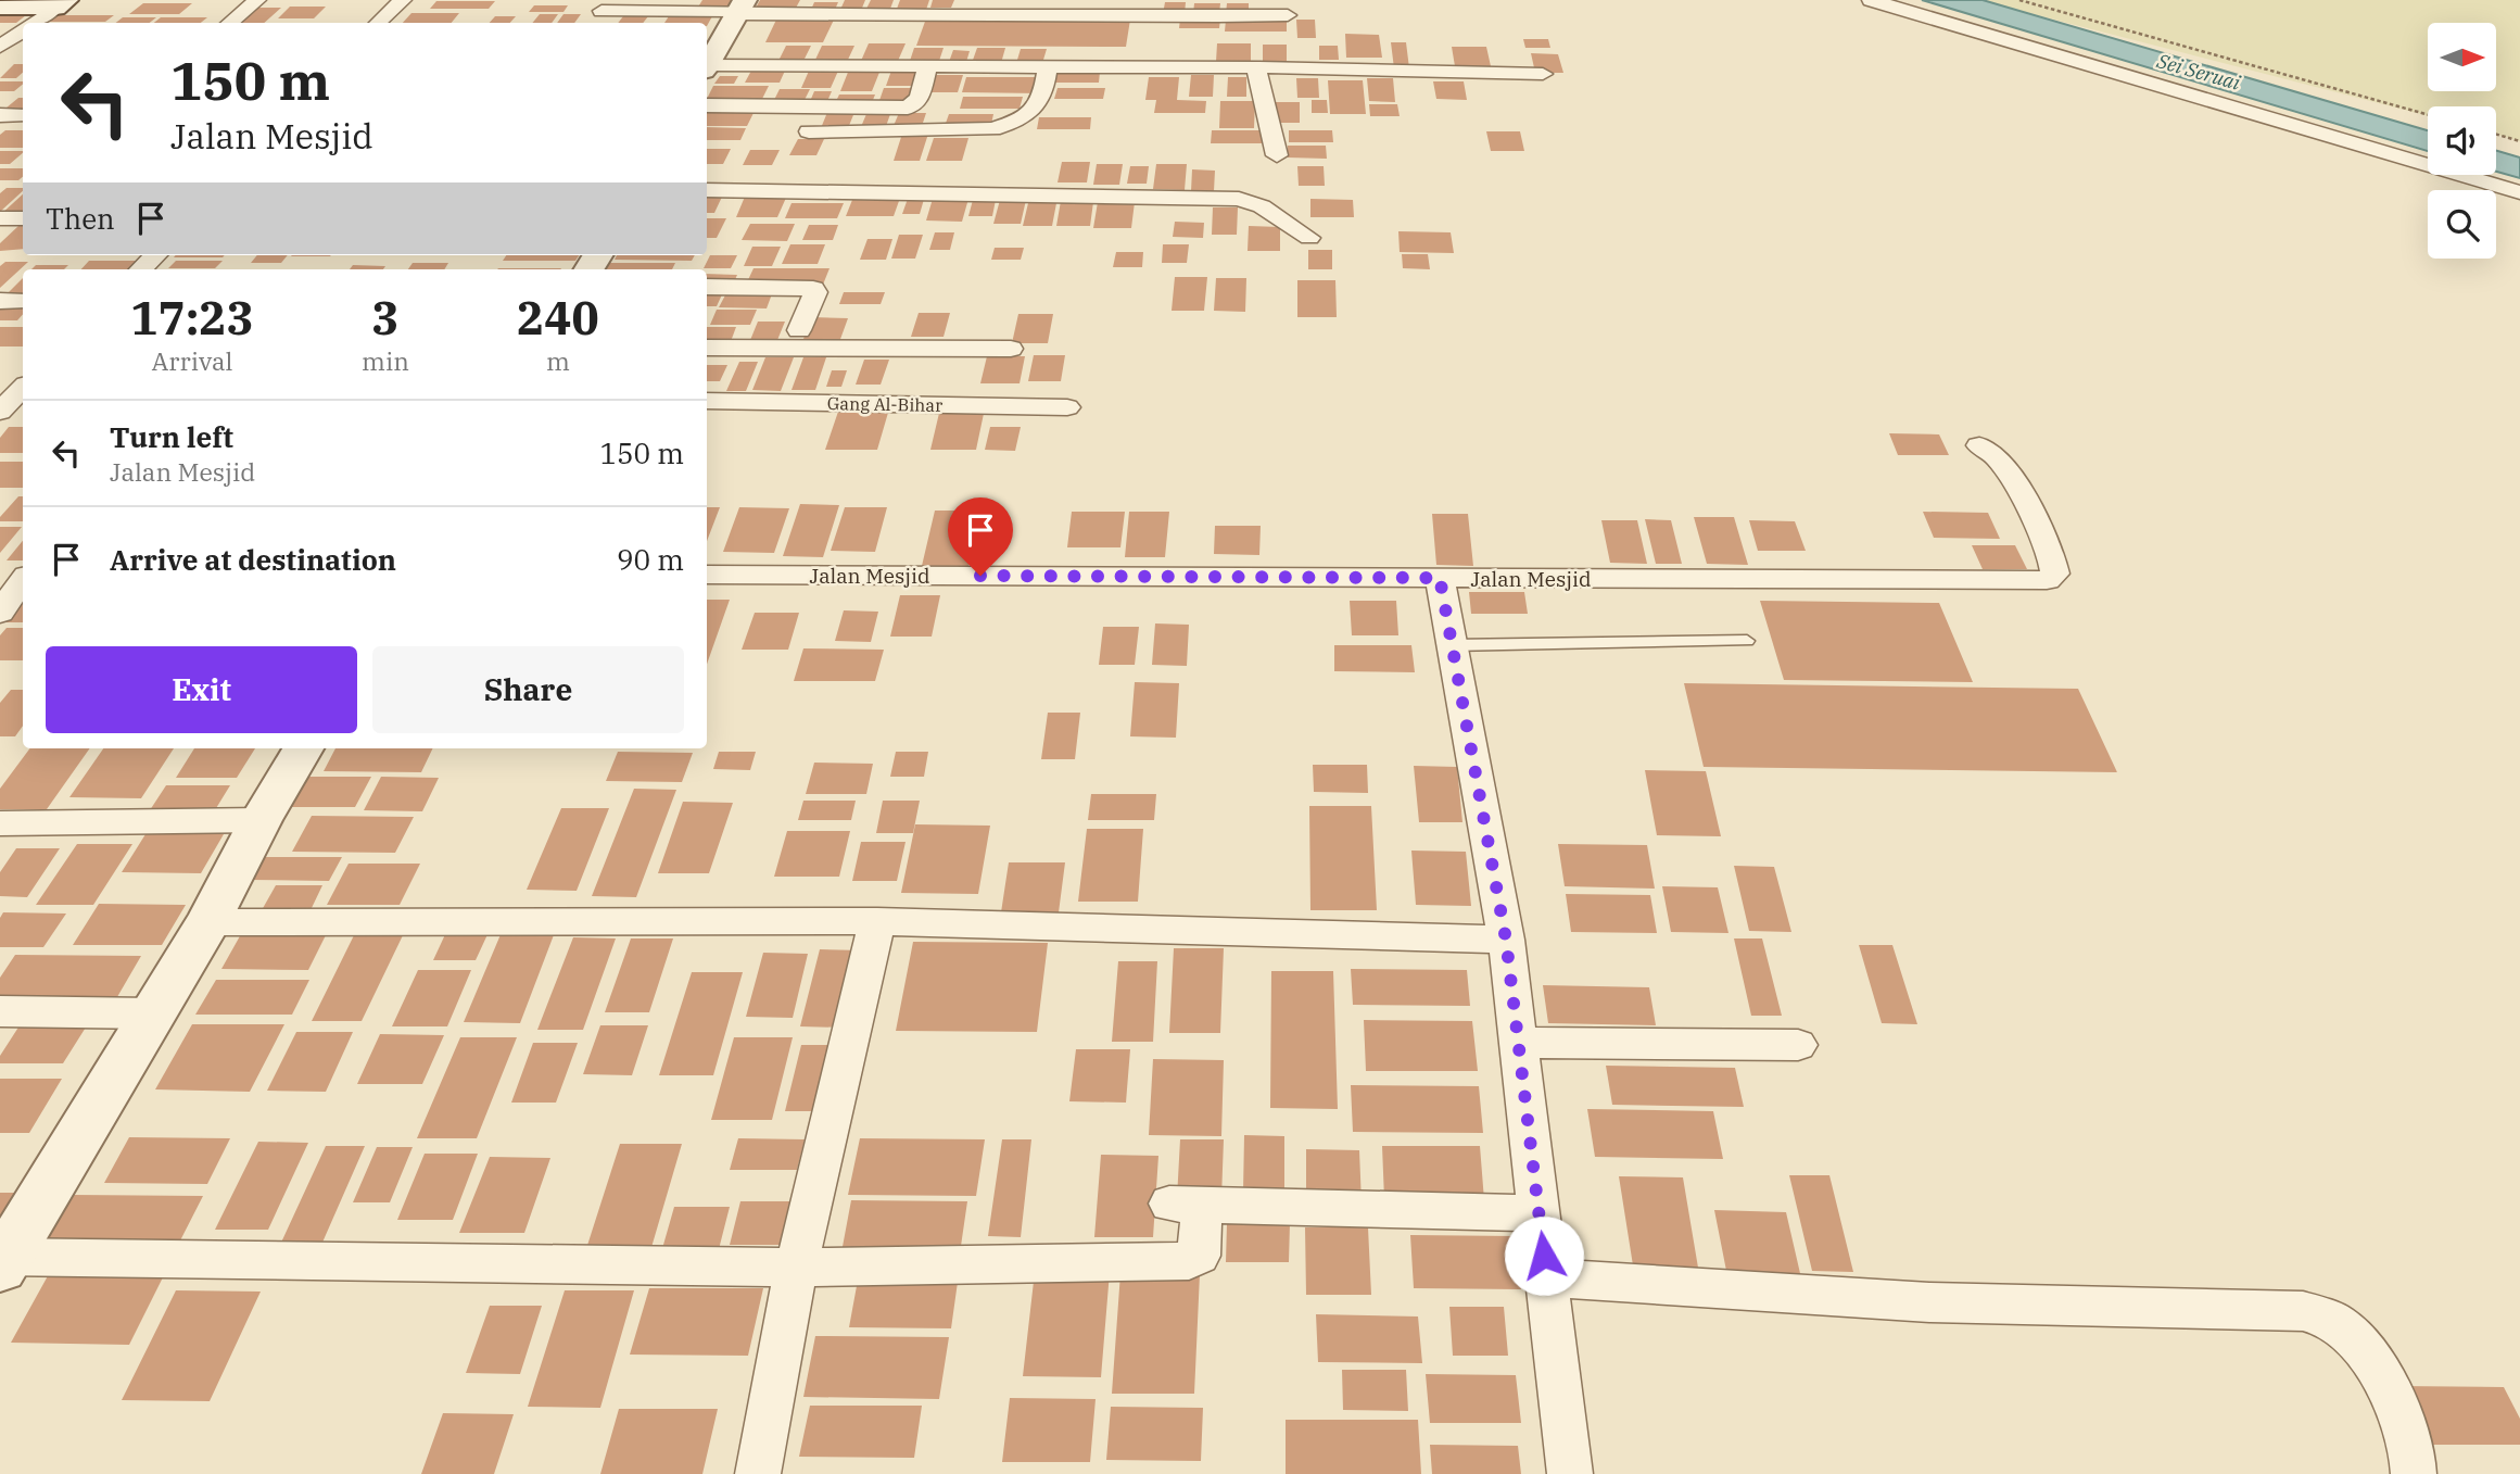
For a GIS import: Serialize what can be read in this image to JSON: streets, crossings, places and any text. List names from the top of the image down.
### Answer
{
  "streets": {
    "street": ["Gang Al-Bihar", "Jalan Mesjid"]
  },
  "water": ["Sei Seruai"],
  "north": "right",
  "page": {
    "turn": ["150 m", "Jalan Mesjid"],
    "then": "Then",
    "eta": [
      "17:23",
      "Arrival",
      "3",
      "min",
      "240",
      "m"
    ],
    "list": [
      {
        "name": "Turn left",
        "note": "Jalan Mesjid",
        "value": "150 m"
      },
      {
        "name": "Arrive at destination",
        "value": "90 m"
      }
    ],
    "buttons": ["Exit", "Share"]
  }
}
